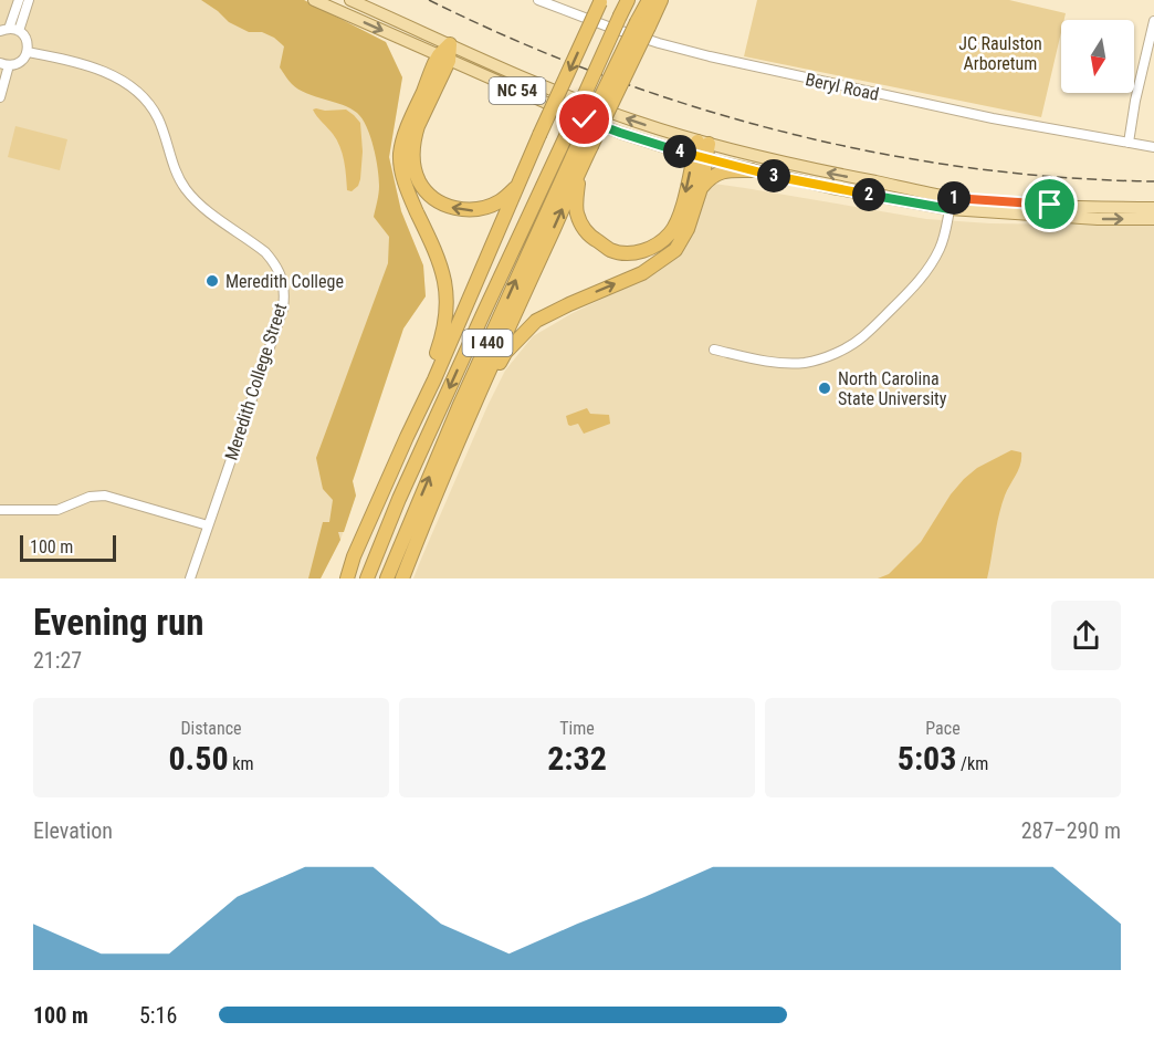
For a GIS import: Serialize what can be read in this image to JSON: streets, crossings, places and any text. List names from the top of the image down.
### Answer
{
  "streets": {
    "highway": ["I 440"],
    "main road": ["NC 54"],
    "street": ["Beryl Road", "Meredith College Street"]
  },
  "parks": ["JC Raulston Arboretum"],
  "places": ["Meredith College", "North Carolina State University"],
  "scale_bar": "100 m",
  "north": "bottom",
  "page": {
    "pins": [
      "4",
      "3",
      "2",
      "1"
    ],
    "scale": "100 m",
    "heading": ["Evening run", "21:27"],
    "stats": [
      ["Distance", "0.50 km"],
      ["Time", "2:32"],
      ["Pace", "5:03 /km"]
    ],
    "chart": ["Elevation", "287–290 m"],
    "list": [
      {
        "name": "100 m",
        "note": "5:16"
      }
    ]
  }
}
